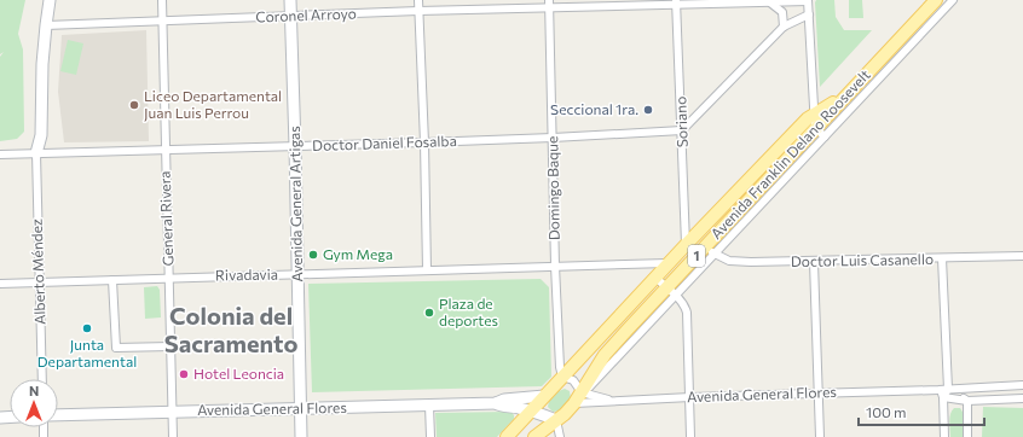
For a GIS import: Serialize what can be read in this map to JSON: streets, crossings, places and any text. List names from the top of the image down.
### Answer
{
  "streets": {
    "main road": ["Avenida Franklin Delano Roosevelt", "1"],
    "street": [
      "Coronel Arroyo",
      "Soriano",
      "Doctor Daniel Fosalba",
      "Domingo Baque",
      "Avenida General Artigas",
      "General Rivera",
      "Doctor Luis Casanello",
      "Alberto Méndez",
      "Rivadavia",
      "Avenida General Flores"
    ]
  },
  "crossings": [
    ["Coronel Arroyo", "Soriano"],
    ["Coronel Arroyo", "Domingo Baque"],
    ["Coronel Arroyo", "Avenida General Artigas"],
    ["Coronel Arroyo", "General Rivera"],
    ["Soriano", "Doctor Daniel Fosalba"],
    ["Soriano", "Avenida Franklin Delano Roosevelt"],
    ["Doctor Daniel Fosalba", "Domingo Baque"],
    ["Doctor Daniel Fosalba", "Avenida General Artigas"],
    ["Doctor Daniel Fosalba", "General Rivera"],
    ["Doctor Daniel Fosalba", "Alberto Méndez"],
    ["Avenida Franklin Delano Roosevelt", "Domingo Baque"],
    ["Avenida Franklin Delano Roosevelt", "1"],
    ["Avenida Franklin Delano Roosevelt", "Doctor Luis Casanello"],
    ["Avenida Franklin Delano Roosevelt", "Rivadavia"],
    ["Avenida Franklin Delano Roosevelt", "Avenida General Flores"],
    ["Domingo Baque", "Rivadavia"],
    ["Avenida General Artigas", "Rivadavia"],
    ["Avenida General Artigas", "Avenida General Flores"],
    ["General Rivera", "Rivadavia"],
    ["General Rivera", "Avenida General Flores"],
    ["1", "Avenida General Flores"],
    ["Alberto Méndez", "Rivadavia"]
  ],
  "districts": ["Colonia del Sacramento"],
  "places": [
    "Liceo Departamental Juan Luis Perrou",
    "Seccional 1ra.",
    "Gym Mega",
    "Plaza de deportes",
    "Junta Departamental",
    "Hotel Leoncia"
  ],
  "scale_bar": "100 m",
  "north": "top"
}
